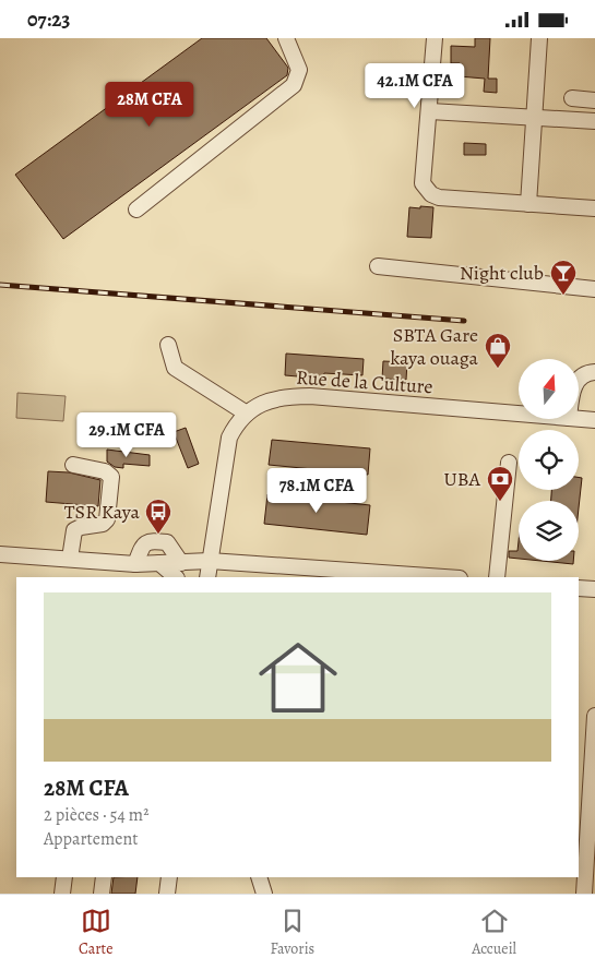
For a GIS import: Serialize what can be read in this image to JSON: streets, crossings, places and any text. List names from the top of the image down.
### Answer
{
  "streets": {
    "street": ["Rue de la Culture"]
  },
  "places": {
    "bar": ["Night club"],
    "shop": ["SBTA Gare kaya ouaga"],
    "bank": ["UBA"],
    "bus stop": ["TSR Kaya"]
  },
  "north": "top",
  "page": {
    "status": "07:23",
    "price": [
      "42.1M CFA",
      "28M CFA",
      "29.1M CFA",
      "78.1M CFA"
    ],
    "list": [
      {
        "name": "28M CFA",
        "note": "2 pièces · 54 m² · Appartement"
      }
    ],
    "tabs": ["Carte", "Favoris", "Accueil"]
  }
}
